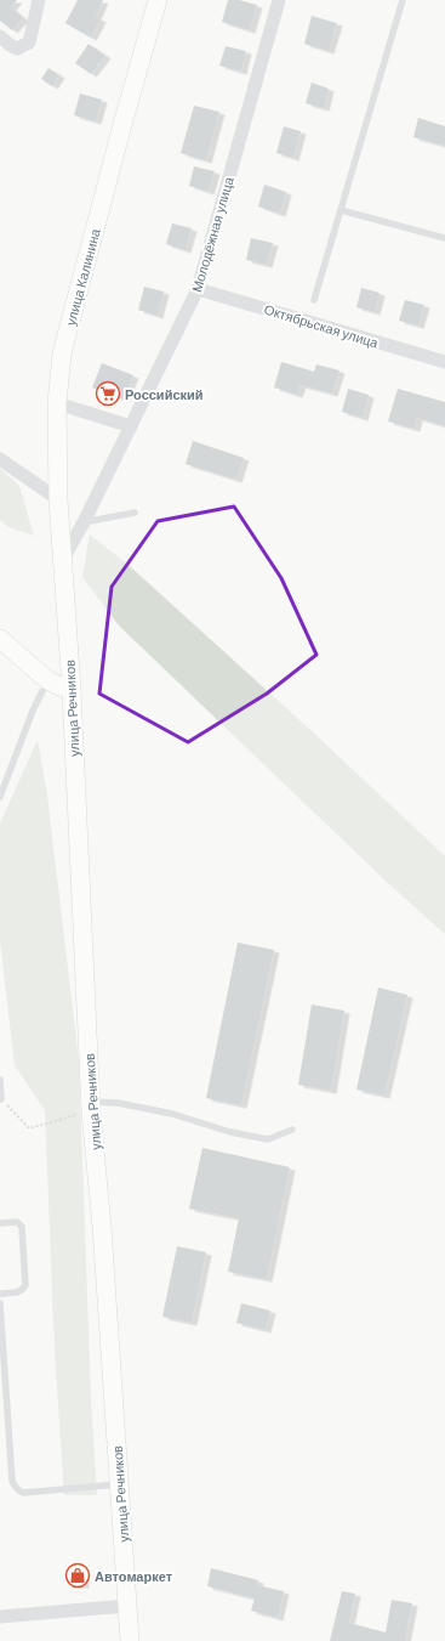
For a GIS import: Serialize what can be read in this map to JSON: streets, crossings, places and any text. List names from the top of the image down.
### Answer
{
  "streets": {
    "street": [
      "Молодёжная улица",
      "улица Калинина",
      "Октябрьская улица",
      "улица Речников"
    ]
  },
  "crossings": [
    ["Молодёжная улица", "улица Калинина"],
    ["Молодёжная улица", "Октябрьская улица"],
    ["Молодёжная улица", "улица Речников"],
    ["улица Калинина", "улица Речников"]
  ],
  "places": {
    "supermarket": ["Российский"],
    "shop": ["Автомаркет"]
  }
}
